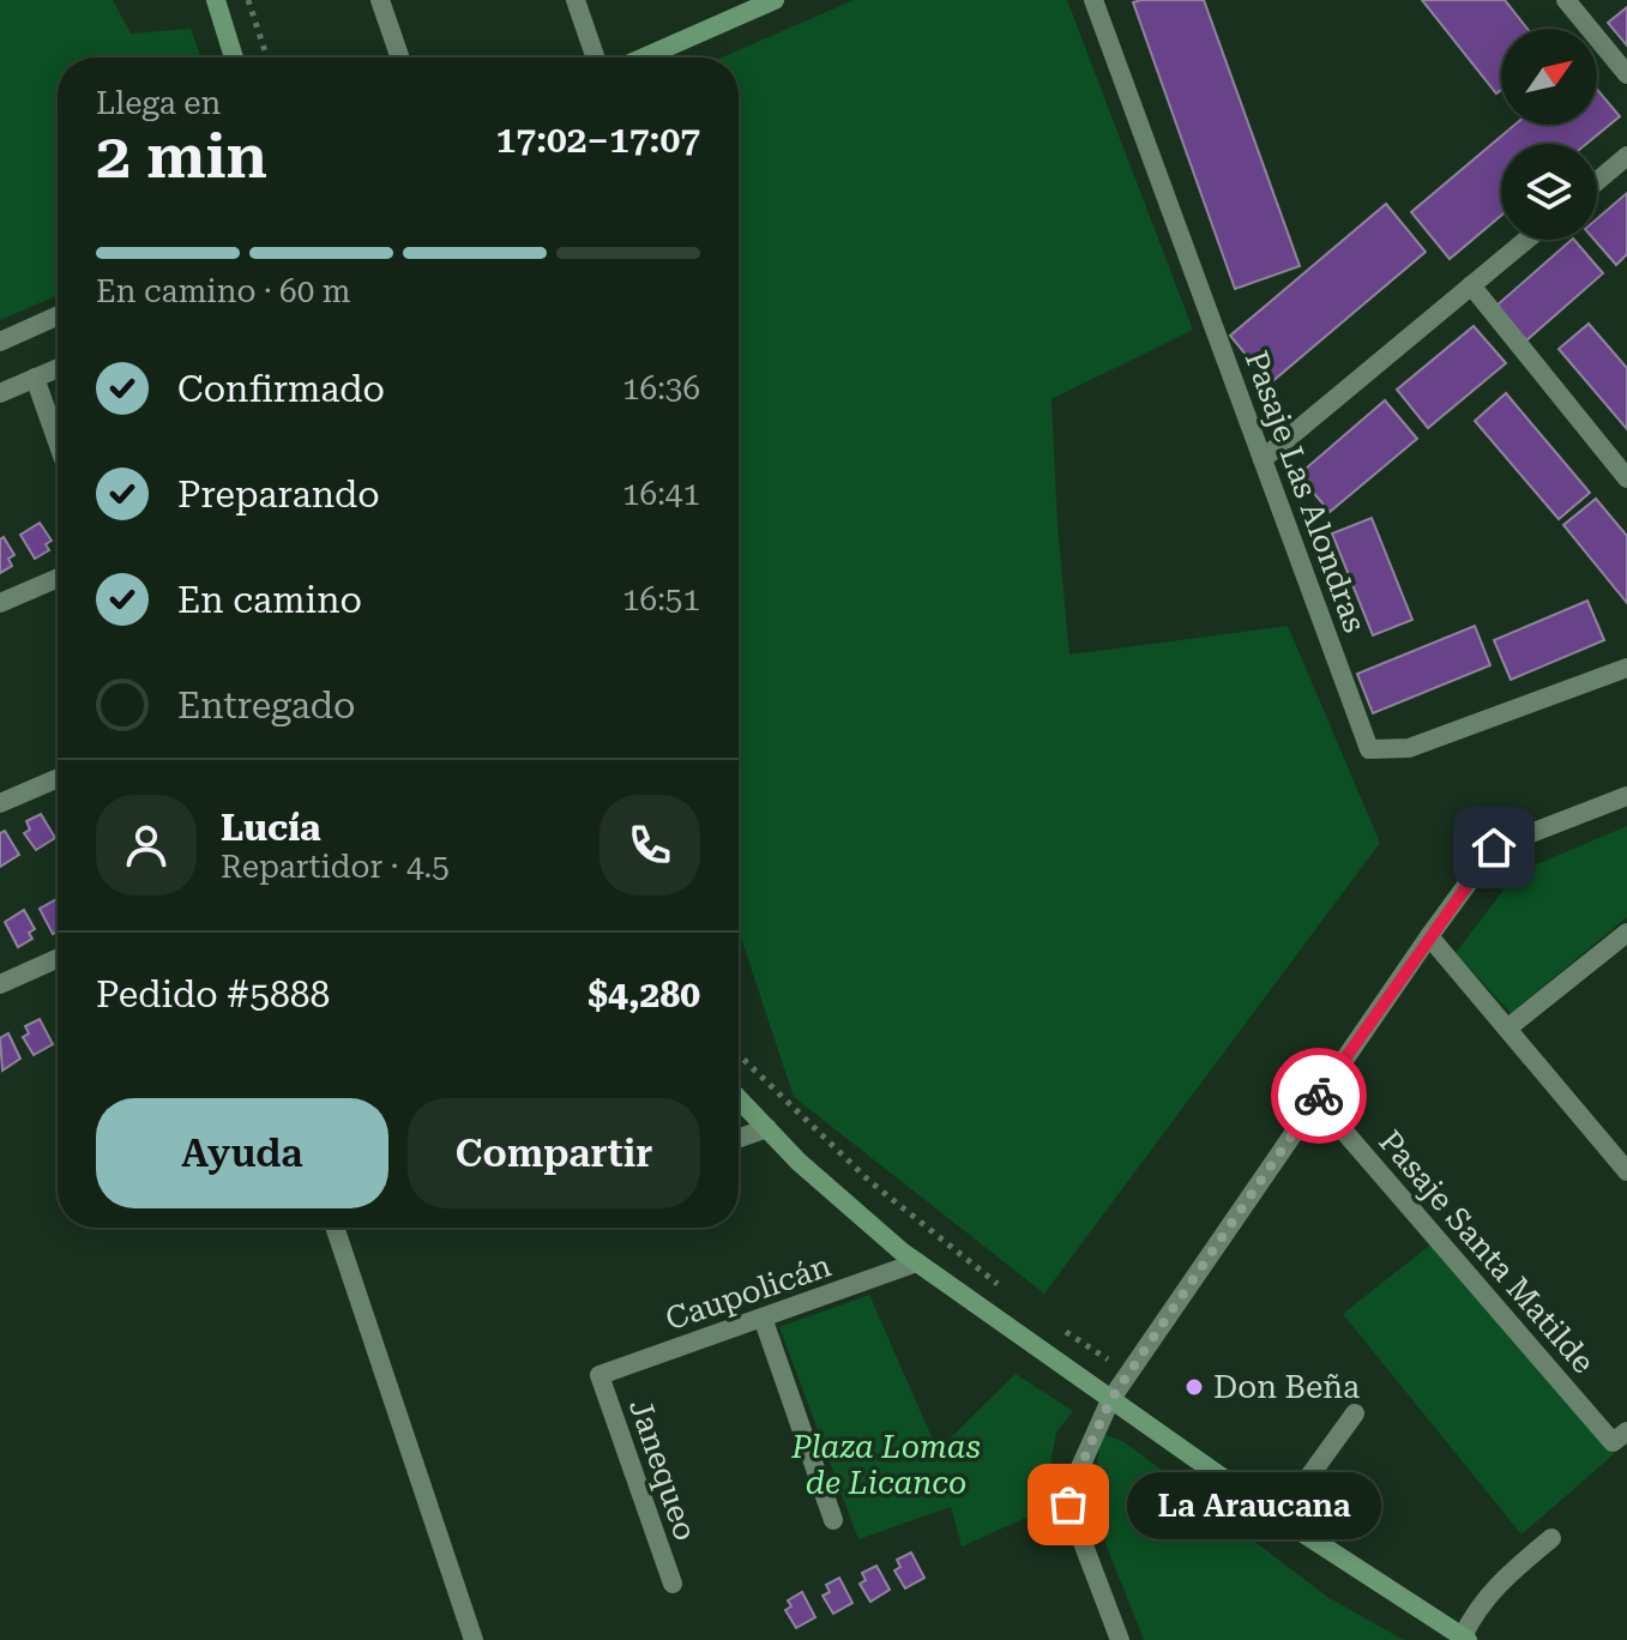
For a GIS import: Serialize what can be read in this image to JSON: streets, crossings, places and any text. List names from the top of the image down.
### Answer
{
  "streets": {
    "street": [
      "Pasaje Las Alondras",
      "Pasaje Santa Matilde",
      "Caupolicán",
      "Janequeo"
    ]
  },
  "crossings": [
    ["Caupolicán", "Janequeo"]
  ],
  "parks": ["Plaza Lomas de Licanco"],
  "places": ["Don Beña", "La Araucana"],
  "north": "top right",
  "page": {
    "heading": ["2 min", "Llega en", "17:02–17:07"],
    "panel": [
      "Lucía",
      "Repartidor · 4.5",
      "Pedido #5888",
      "$4,280"
    ],
    "bar": "En camino · 60 m",
    "list": [
      ["Confirmado", "16:36"],
      ["Preparando", "16:41"],
      ["En camino", "16:51"],
      "Entregado"
    ],
    "buttons": ["Ayuda", "Compartir"],
    "bubble": "La Araucana"
  }
}
